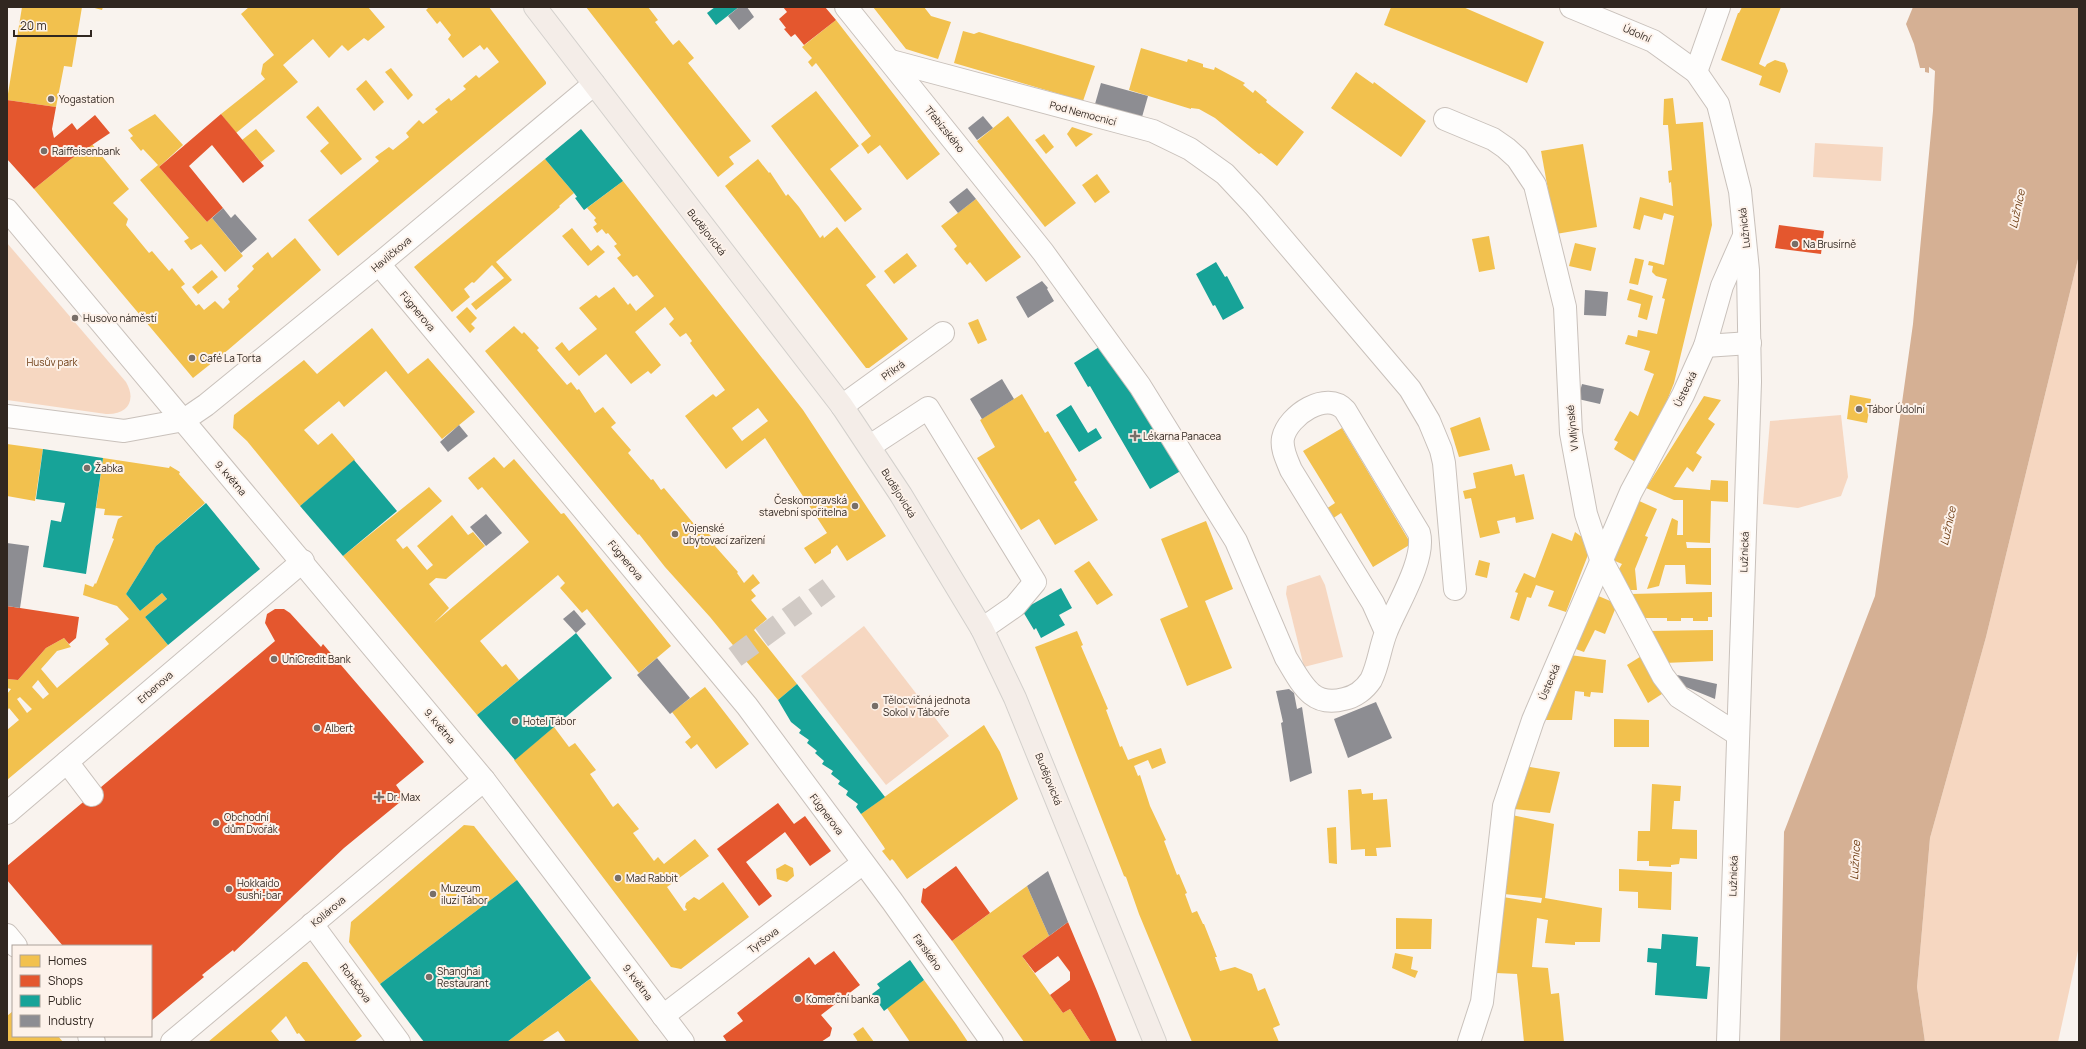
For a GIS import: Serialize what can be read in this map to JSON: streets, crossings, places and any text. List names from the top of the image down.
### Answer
{
  "streets": {
    "main road": ["Budějovická"],
    "street": [
      "Údolní",
      "Pod Nemocnicí",
      "Třebízského",
      "Lužnická",
      "Havlíčkova",
      "Fügnerova",
      "Příkrá",
      "Ústecká",
      "V Mlýnské",
      "9. května",
      "Erbenova",
      "Kollárova",
      "Tyršova",
      "Farského",
      "Roháčova"
    ]
  },
  "crossings": [
    ["Údolní", "Lužnická"],
    ["Pod Nemocnicí", "Třebízského"],
    ["Lužnická", "Ústecká"],
    ["Lužnická", "V Mlýnské"],
    ["Budějovická", "Havlíčkova"],
    ["Budějovická", "Příkrá"],
    ["Havlíčkova", "Fügnerova"],
    ["Havlíčkova", "9. května"],
    ["Fügnerova", "Tyršova"],
    ["Fügnerova", "Farského"],
    ["Ústecká", "V Mlýnské"],
    ["9. května", "Erbenova"],
    ["9. května", "Kollárova"],
    ["9. května", "Tyršova"],
    ["Kollárova", "Roháčova"],
    ["Tyršova", "Farského"]
  ],
  "water": ["Lužnice"],
  "parks": ["Husův park"],
  "places": {
    "other": [
      "Yogastation",
      "Raiffeisenbank",
      "Na Brusírně",
      "Husovo náměstí",
      "Café La Torta",
      "Tábor Údolní",
      "Žabka",
      "Českomoravská stavební spořitelna",
      "Vojenské ubytovací zařízení",
      "UniCredit Bank",
      "Tělocvičná jednota Sokol v Táboře",
      "Hotel Tábor",
      "Albert",
      "Obchodní dům Dvořák",
      "Mad Rabbit",
      "Hokkaido sushi-bar",
      "Muzeum iluzí Tábor",
      "Shanghai Restaurant",
      "Komerční banka"
    ],
    "health": ["Lékarna Panacea", "Dr. Max"]
  },
  "legend": [
    "Homes",
    "Shops",
    "Public",
    "Industry"
  ],
  "scale_bar": "20 m"
}
